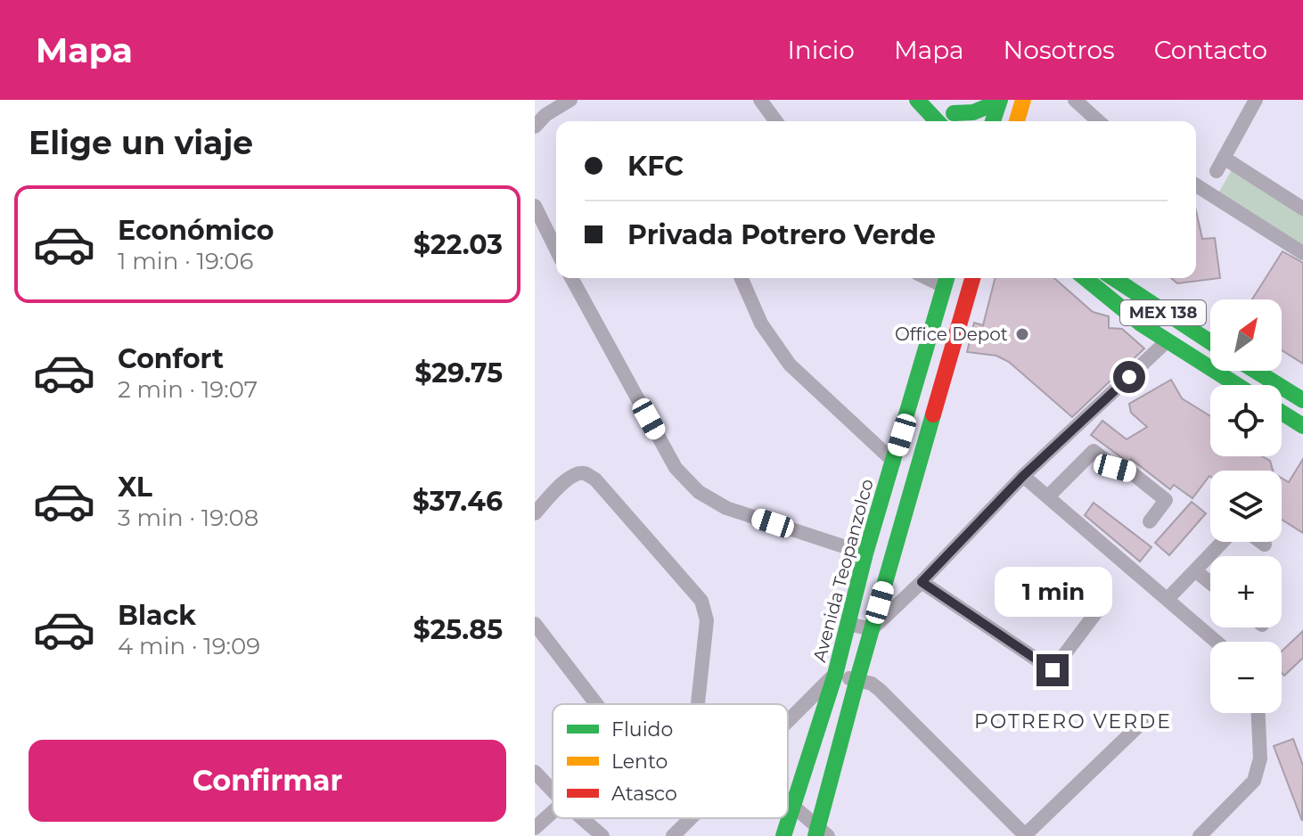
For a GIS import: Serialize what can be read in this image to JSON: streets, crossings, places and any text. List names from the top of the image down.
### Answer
{
  "streets": {
    "main road": ["MEX 138", "Avenida Teopanzolco"]
  },
  "districts": ["POTRERO VERDE"],
  "places": ["Office Depot"],
  "legend": ["Fluido", "Lento", "Atasco"],
  "north": "top right",
  "page": {
    "header": "Mapa",
    "nav": [
      "Inicio",
      "Mapa",
      "Nosotros",
      "Contacto"
    ],
    "heading": "Elige un viaje",
    "banner": ["KFC", "Privada Potrero Verde"],
    "list": [
      {
        "name": "Económico",
        "note": "1 min · 19:06",
        "value": "$22.03"
      },
      {
        "name": "Confort",
        "note": "2 min · 19:07",
        "value": "$29.75"
      },
      {
        "name": "XL",
        "note": "3 min · 19:08",
        "value": "$37.46"
      },
      {
        "name": "Black",
        "note": "4 min · 19:09",
        "value": "$25.85"
      }
    ],
    "map_buttons": ["+", "−"],
    "bubble": "1 min",
    "buttons": "Confirmar"
  }
}
